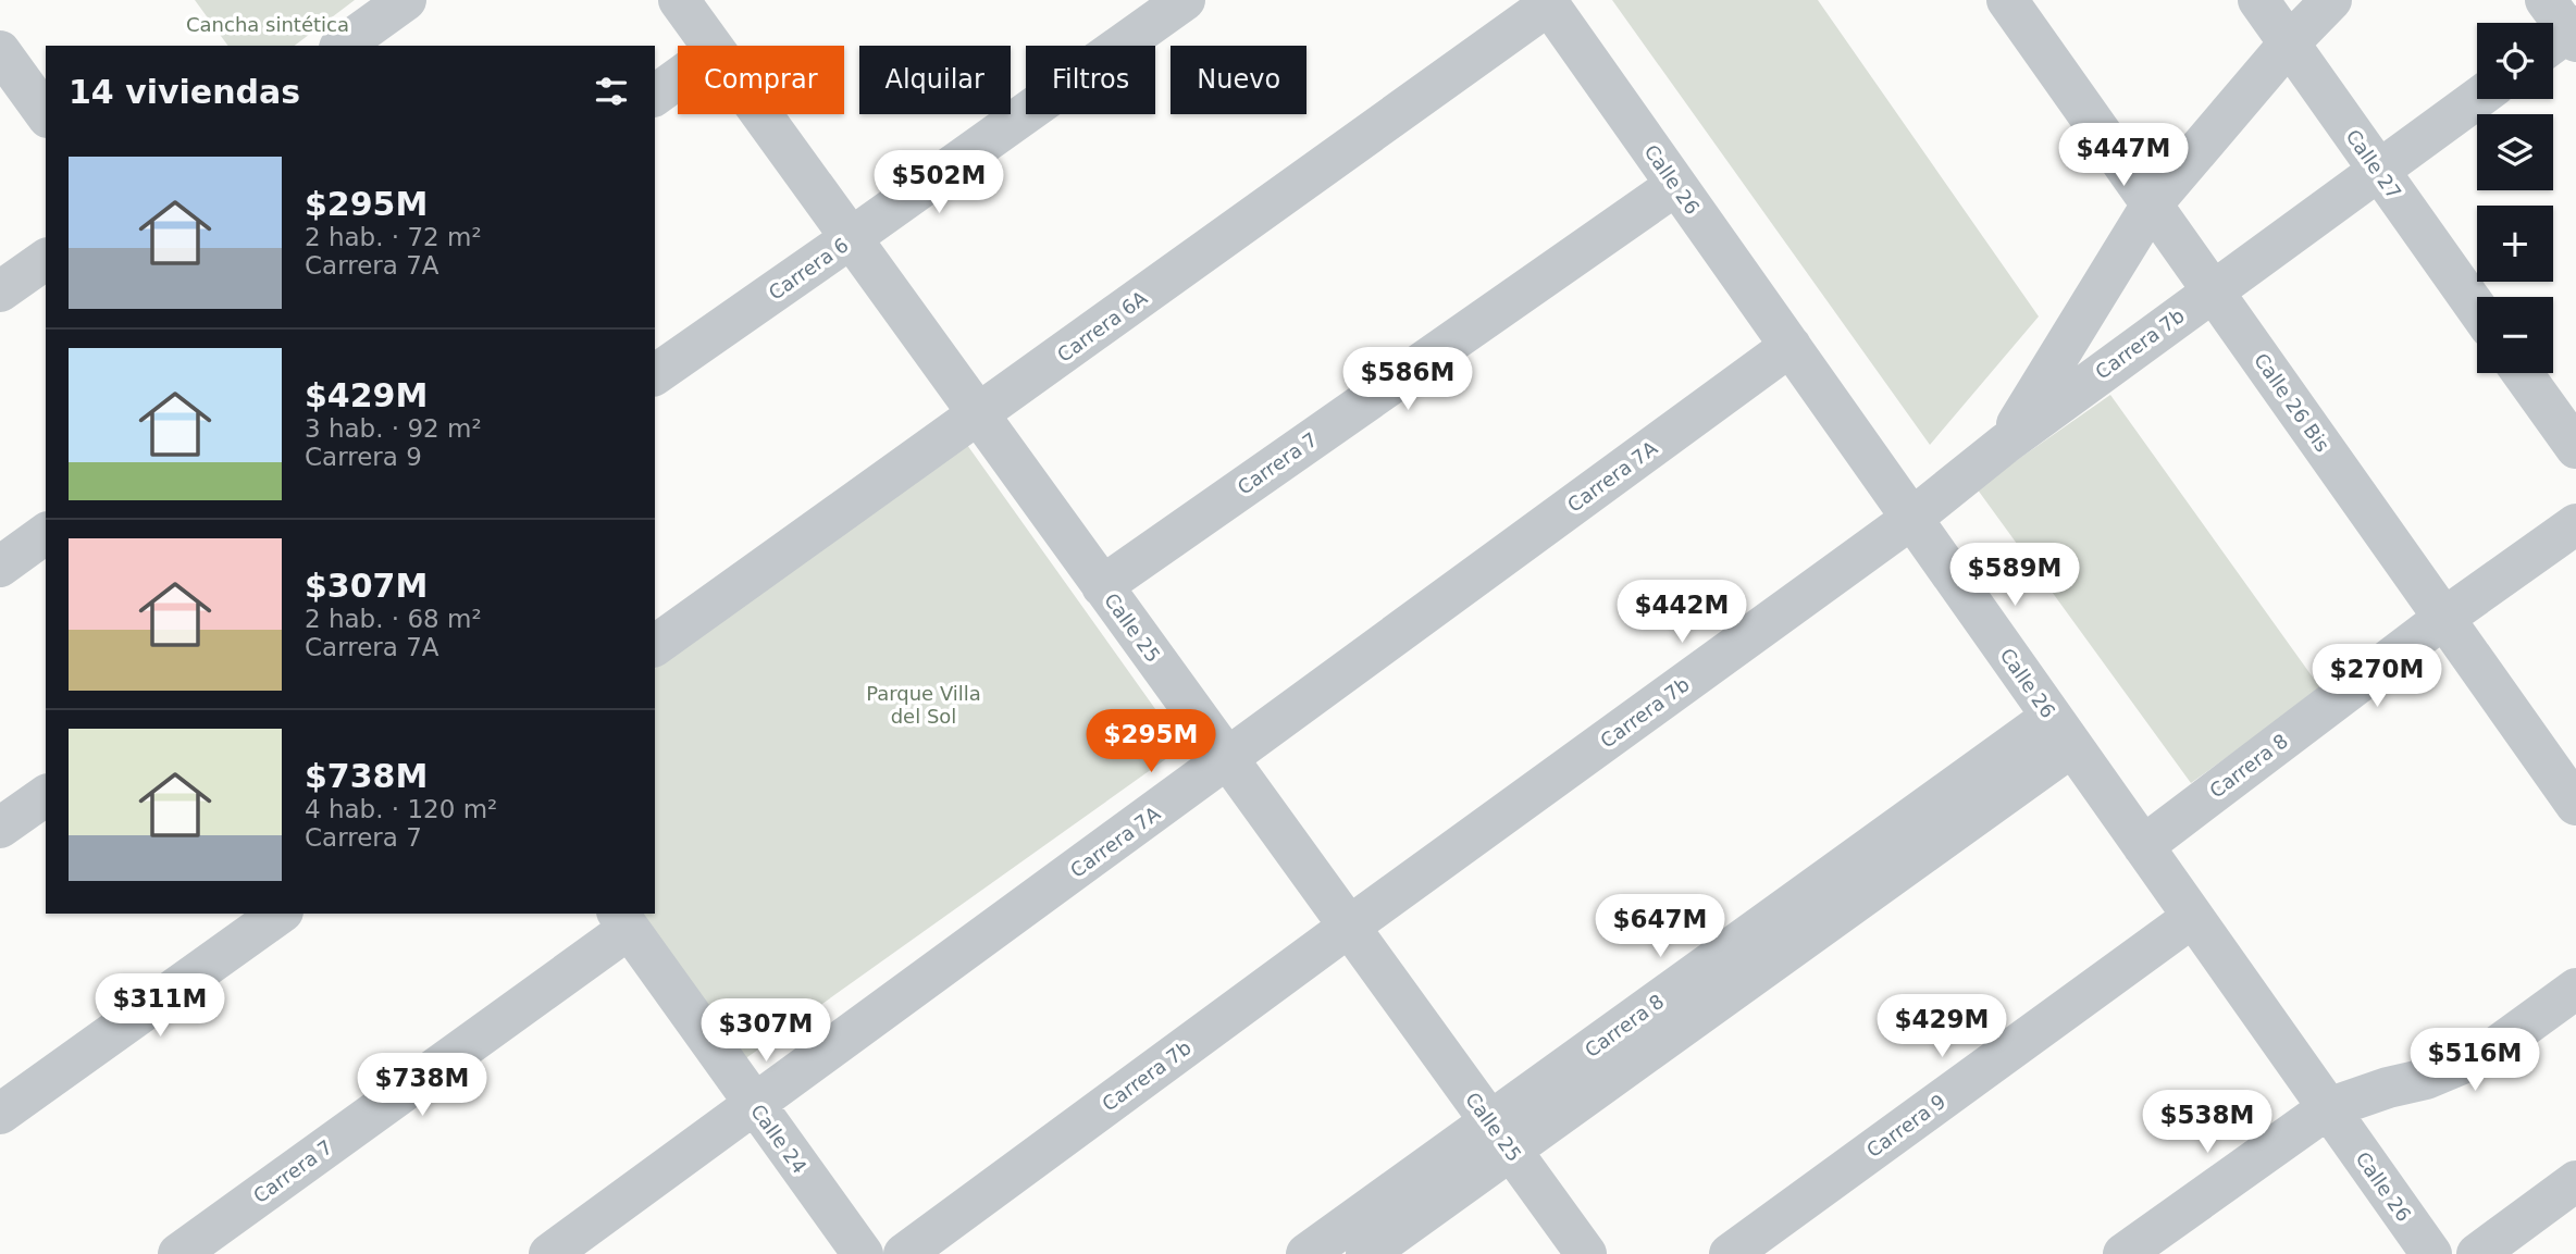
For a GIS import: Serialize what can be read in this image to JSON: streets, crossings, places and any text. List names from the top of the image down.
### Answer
{
  "streets": {
    "street": [
      "Calle 27",
      "Calle 26",
      "Carrera 6",
      "Carrera 6A",
      "Carrera 7b",
      "Calle 26 Bis",
      "Carrera 7",
      "Carrera 7A",
      "Calle 25",
      "Carrera 8",
      "Carrera 9",
      "Calle 24"
    ]
  },
  "crossings": [
    ["Calle 27", "Carrera 7b"],
    ["Calle 26", "Carrera 6A"],
    ["Calle 26", "Carrera 7b"],
    ["Calle 26", "Carrera 7"],
    ["Calle 26", "Carrera 7A"],
    ["Calle 26", "Carrera 8"],
    ["Calle 26", "Carrera 9"],
    ["Carrera 6", "Calle 25"],
    ["Carrera 6A", "Calle 25"],
    ["Carrera 7b", "Calle 26 Bis"],
    ["Carrera 7b", "Calle 25"],
    ["Calle 26 Bis", "Carrera 8"],
    ["Carrera 7", "Calle 25"],
    ["Carrera 7", "Calle 24"],
    ["Carrera 7A", "Calle 25"],
    ["Carrera 7A", "Calle 24"],
    ["Calle 25", "Carrera 8"]
  ],
  "parks": ["Cancha sintética", "Parque Villa del Sol"],
  "page": {
    "map_buttons": ["+", "−"],
    "chip": [
      "Comprar",
      "Alquilar",
      "Filtros",
      "Nuevo"
    ],
    "heading": "14 viviendas",
    "price": [
      "$447M",
      "$502M",
      "$586M",
      "$589M",
      "$442M",
      "$270M",
      "$295M",
      "$647M",
      "$311M",
      "$429M",
      "$307M",
      "$516M",
      "$738M",
      "$538M"
    ],
    "list": [
      {
        "name": "$295M",
        "note": "2 hab. · 72 m² · Carrera 7A"
      },
      {
        "name": "$429M",
        "note": "3 hab. · 92 m² · Carrera 9"
      },
      {
        "name": "$307M",
        "note": "2 hab. · 68 m² · Carrera 7A"
      },
      {
        "name": "$738M",
        "note": "4 hab. · 120 m² · Carrera 7"
      }
    ]
  }
}
